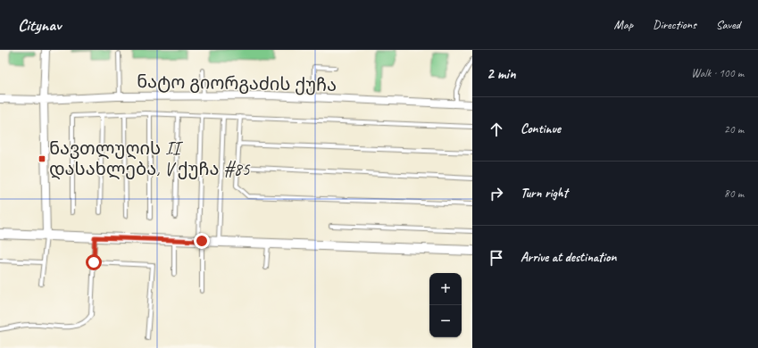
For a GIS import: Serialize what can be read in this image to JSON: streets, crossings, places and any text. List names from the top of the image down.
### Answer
{
  "streets": {
    "street": ["ნატო გიორგაძის ქუჩა"]
  },
  "places": {
    "transit": ["ნავთლუღის II დასახლება, V ქუჩა #85"]
  },
  "page": {
    "header": "Citynav",
    "nav": ["Map", "Directions", "Saved"],
    "heading": ["2 min", "Walk · 100 m"],
    "list": [
      ["Continue", "20 m"],
      ["Turn right", "80 m"],
      "Arrive at destination"
    ],
    "map_buttons": ["+", "−"]
  }
}
